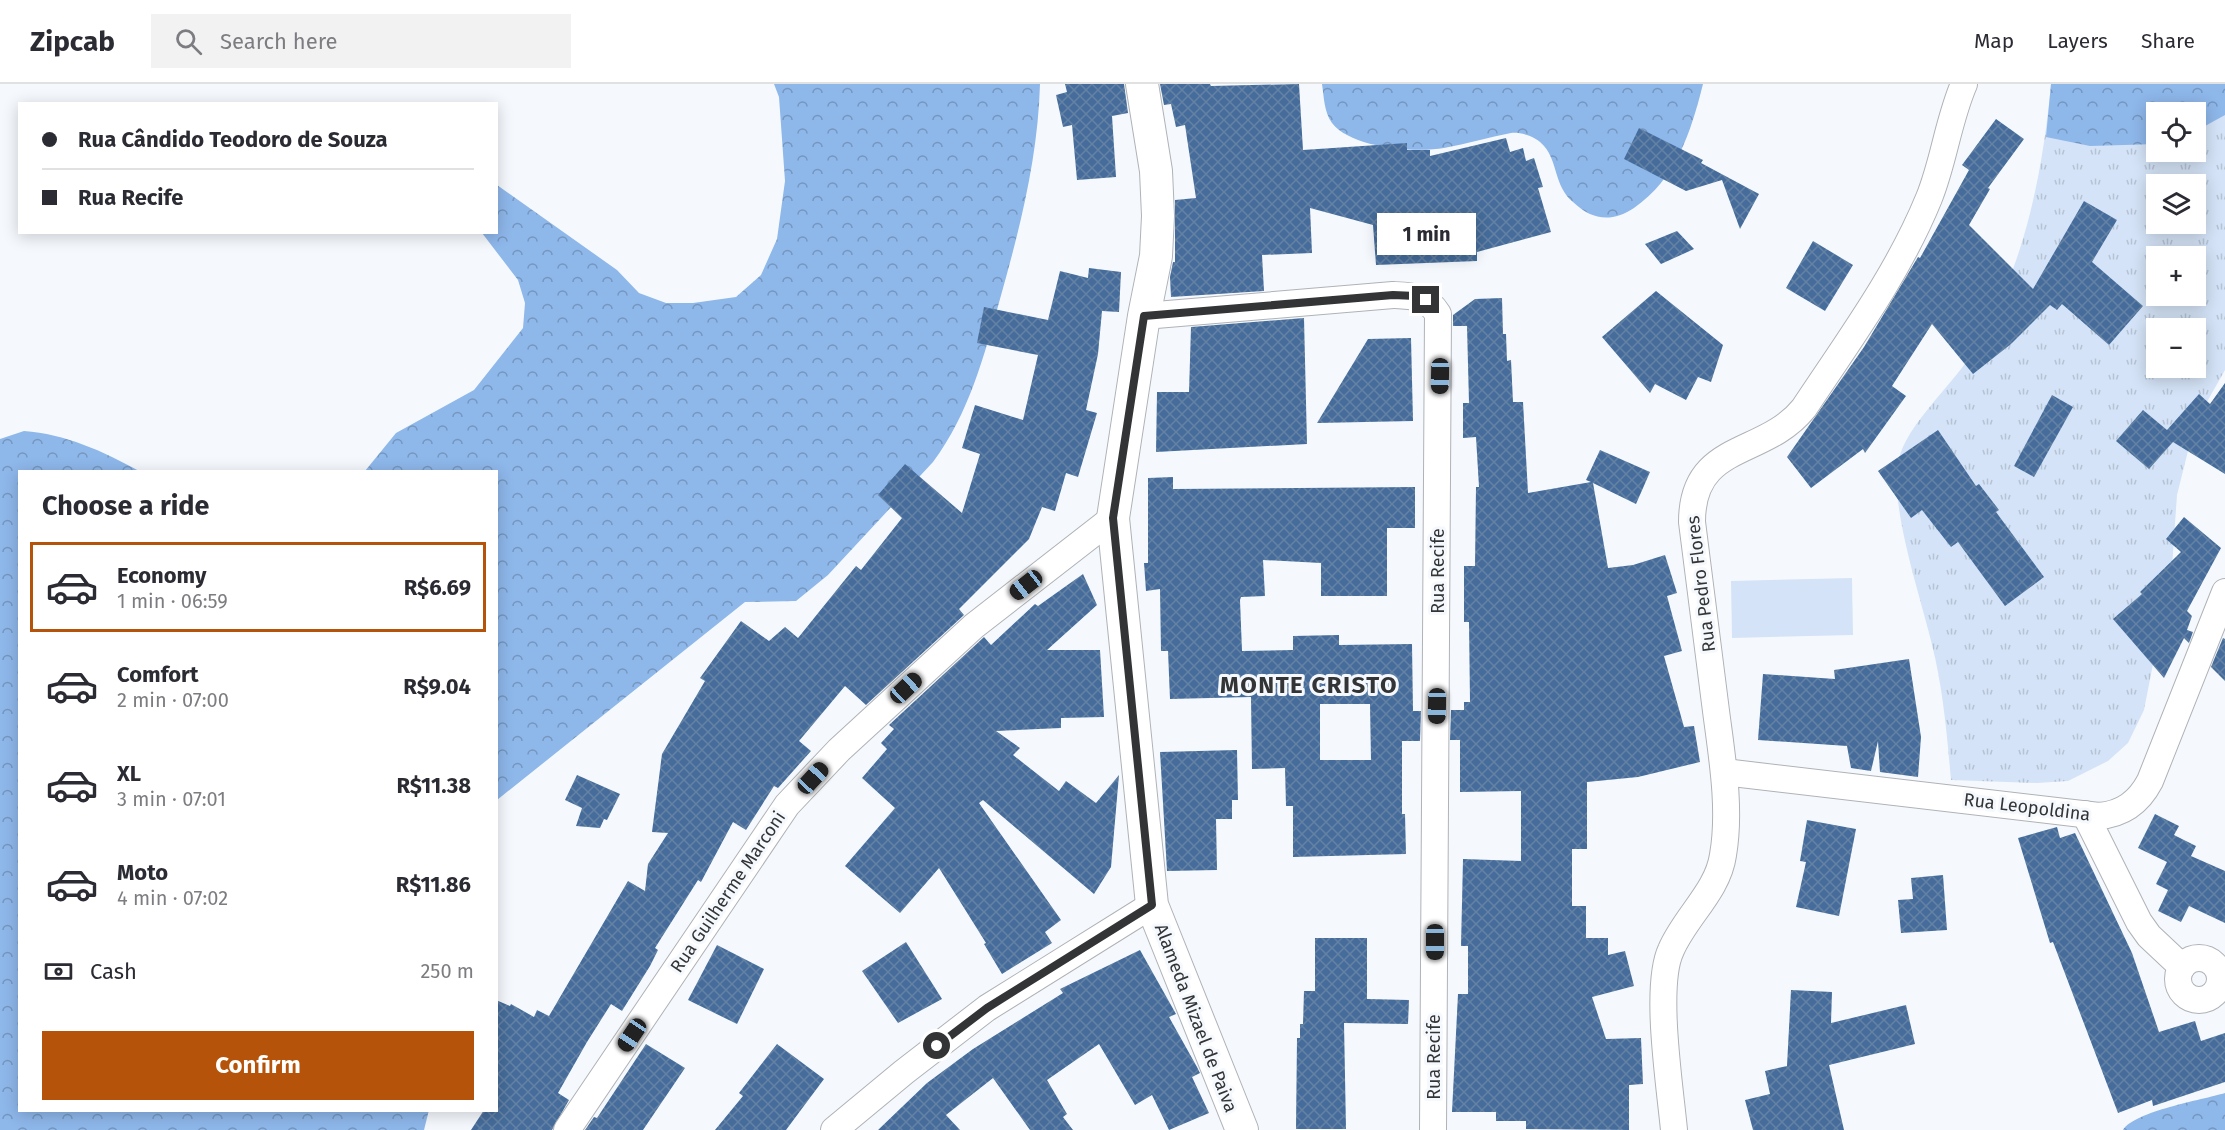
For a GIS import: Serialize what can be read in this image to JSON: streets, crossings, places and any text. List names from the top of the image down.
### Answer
{
  "streets": {
    "street": [
      "Rua Recife",
      "Rua Pedro Flores",
      "Rua Leopoldina",
      "Rua Guilherme Marconi",
      "Alameda Mizael de Paiva"
    ]
  },
  "crossings": [
    ["Rua Recife", "Alameda Mizael de Paiva"],
    ["Rua Pedro Flores", "Rua Leopoldina"],
    ["Rua Guilherme Marconi", "Alameda Mizael de Paiva"]
  ],
  "districts": ["MONTE CRISTO"],
  "page": {
    "header": "Zipcab",
    "search": "Search here",
    "nav": ["Map", "Layers", "Share"],
    "map_buttons": ["+", "−"],
    "banner": ["Rua Cândido Teodoro de Souza", "Rua Recife"],
    "bubble": "1 min",
    "heading": "Choose a ride",
    "list": [
      {
        "name": "Economy",
        "note": "1 min · 06:59",
        "value": "R$6.69"
      },
      {
        "name": "Comfort",
        "note": "2 min · 07:00",
        "value": "R$9.04"
      },
      {
        "name": "XL",
        "note": "3 min · 07:01",
        "value": "R$11.38"
      },
      {
        "name": "Moto",
        "note": "4 min · 07:02",
        "value": "R$11.86"
      }
    ],
    "pay": ["Cash", "250 m"],
    "buttons": "Confirm"
  }
}
